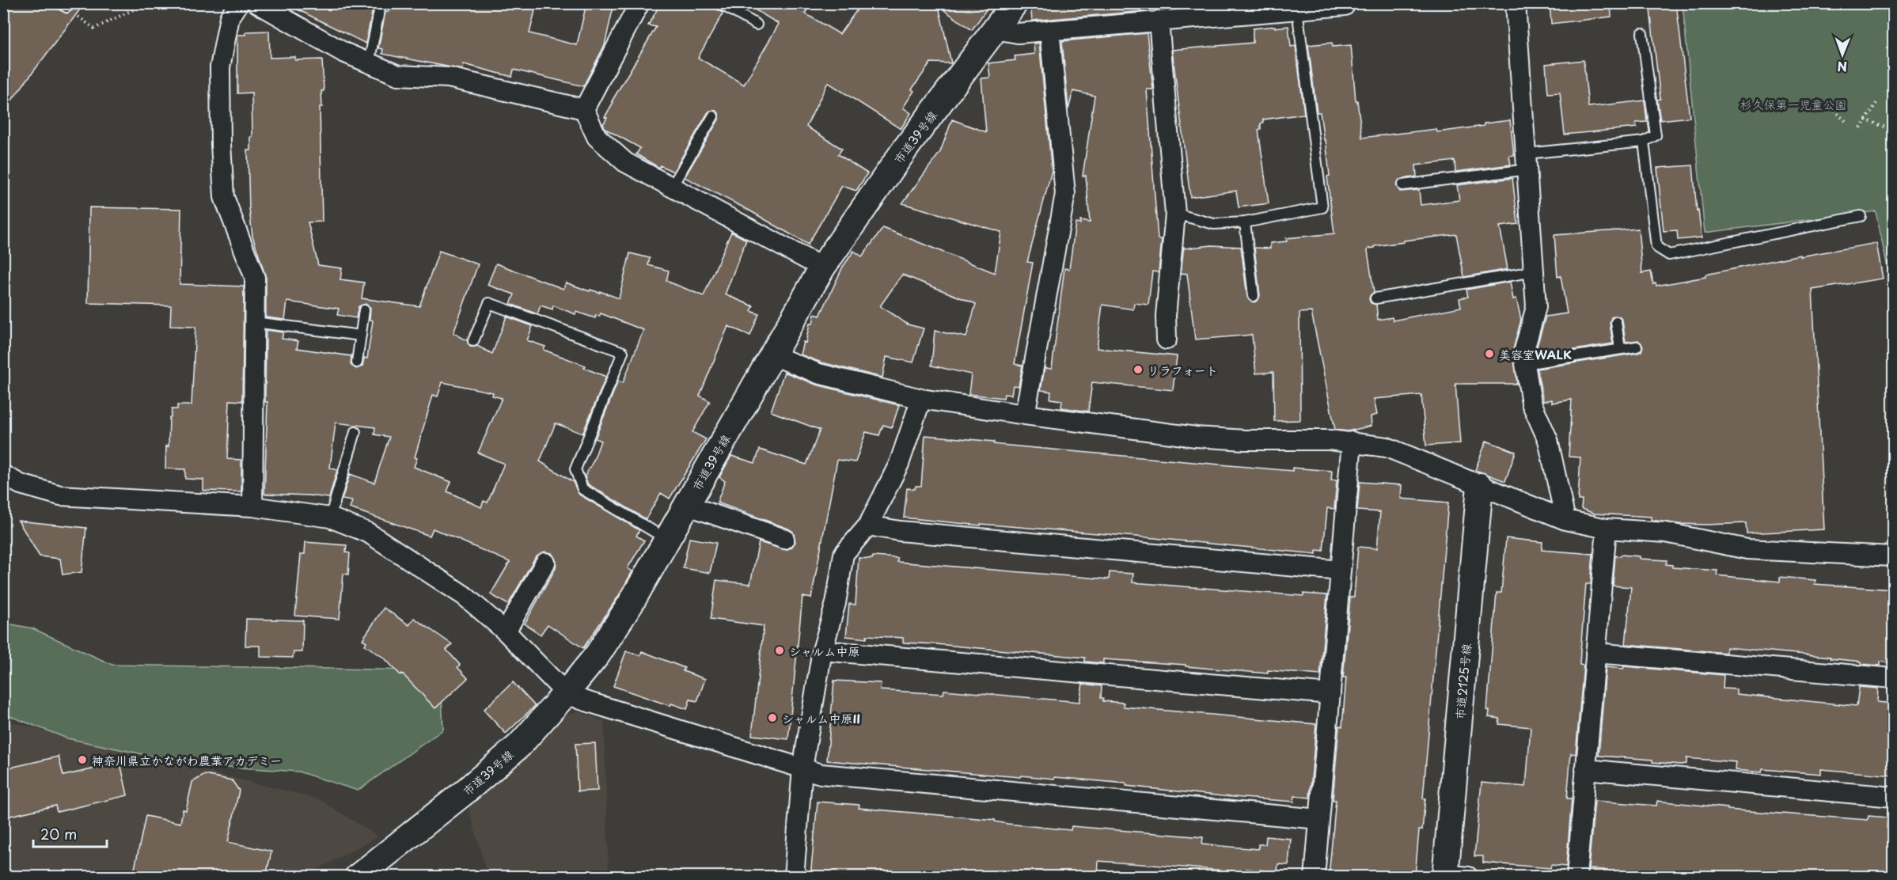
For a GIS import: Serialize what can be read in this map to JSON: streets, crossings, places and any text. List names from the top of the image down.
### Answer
{
  "streets": {
    "street": ["市道39号線", "市道2125号線"]
  },
  "parks": ["杉久保第一児童公園"],
  "places": [
    "美容室WALK",
    "リラフォート",
    "シャルム中原",
    "シャルム中原II",
    "神奈川県立かながわ農業アカデミー"
  ],
  "scale_bar": "20 m",
  "north": "bottom"
}
